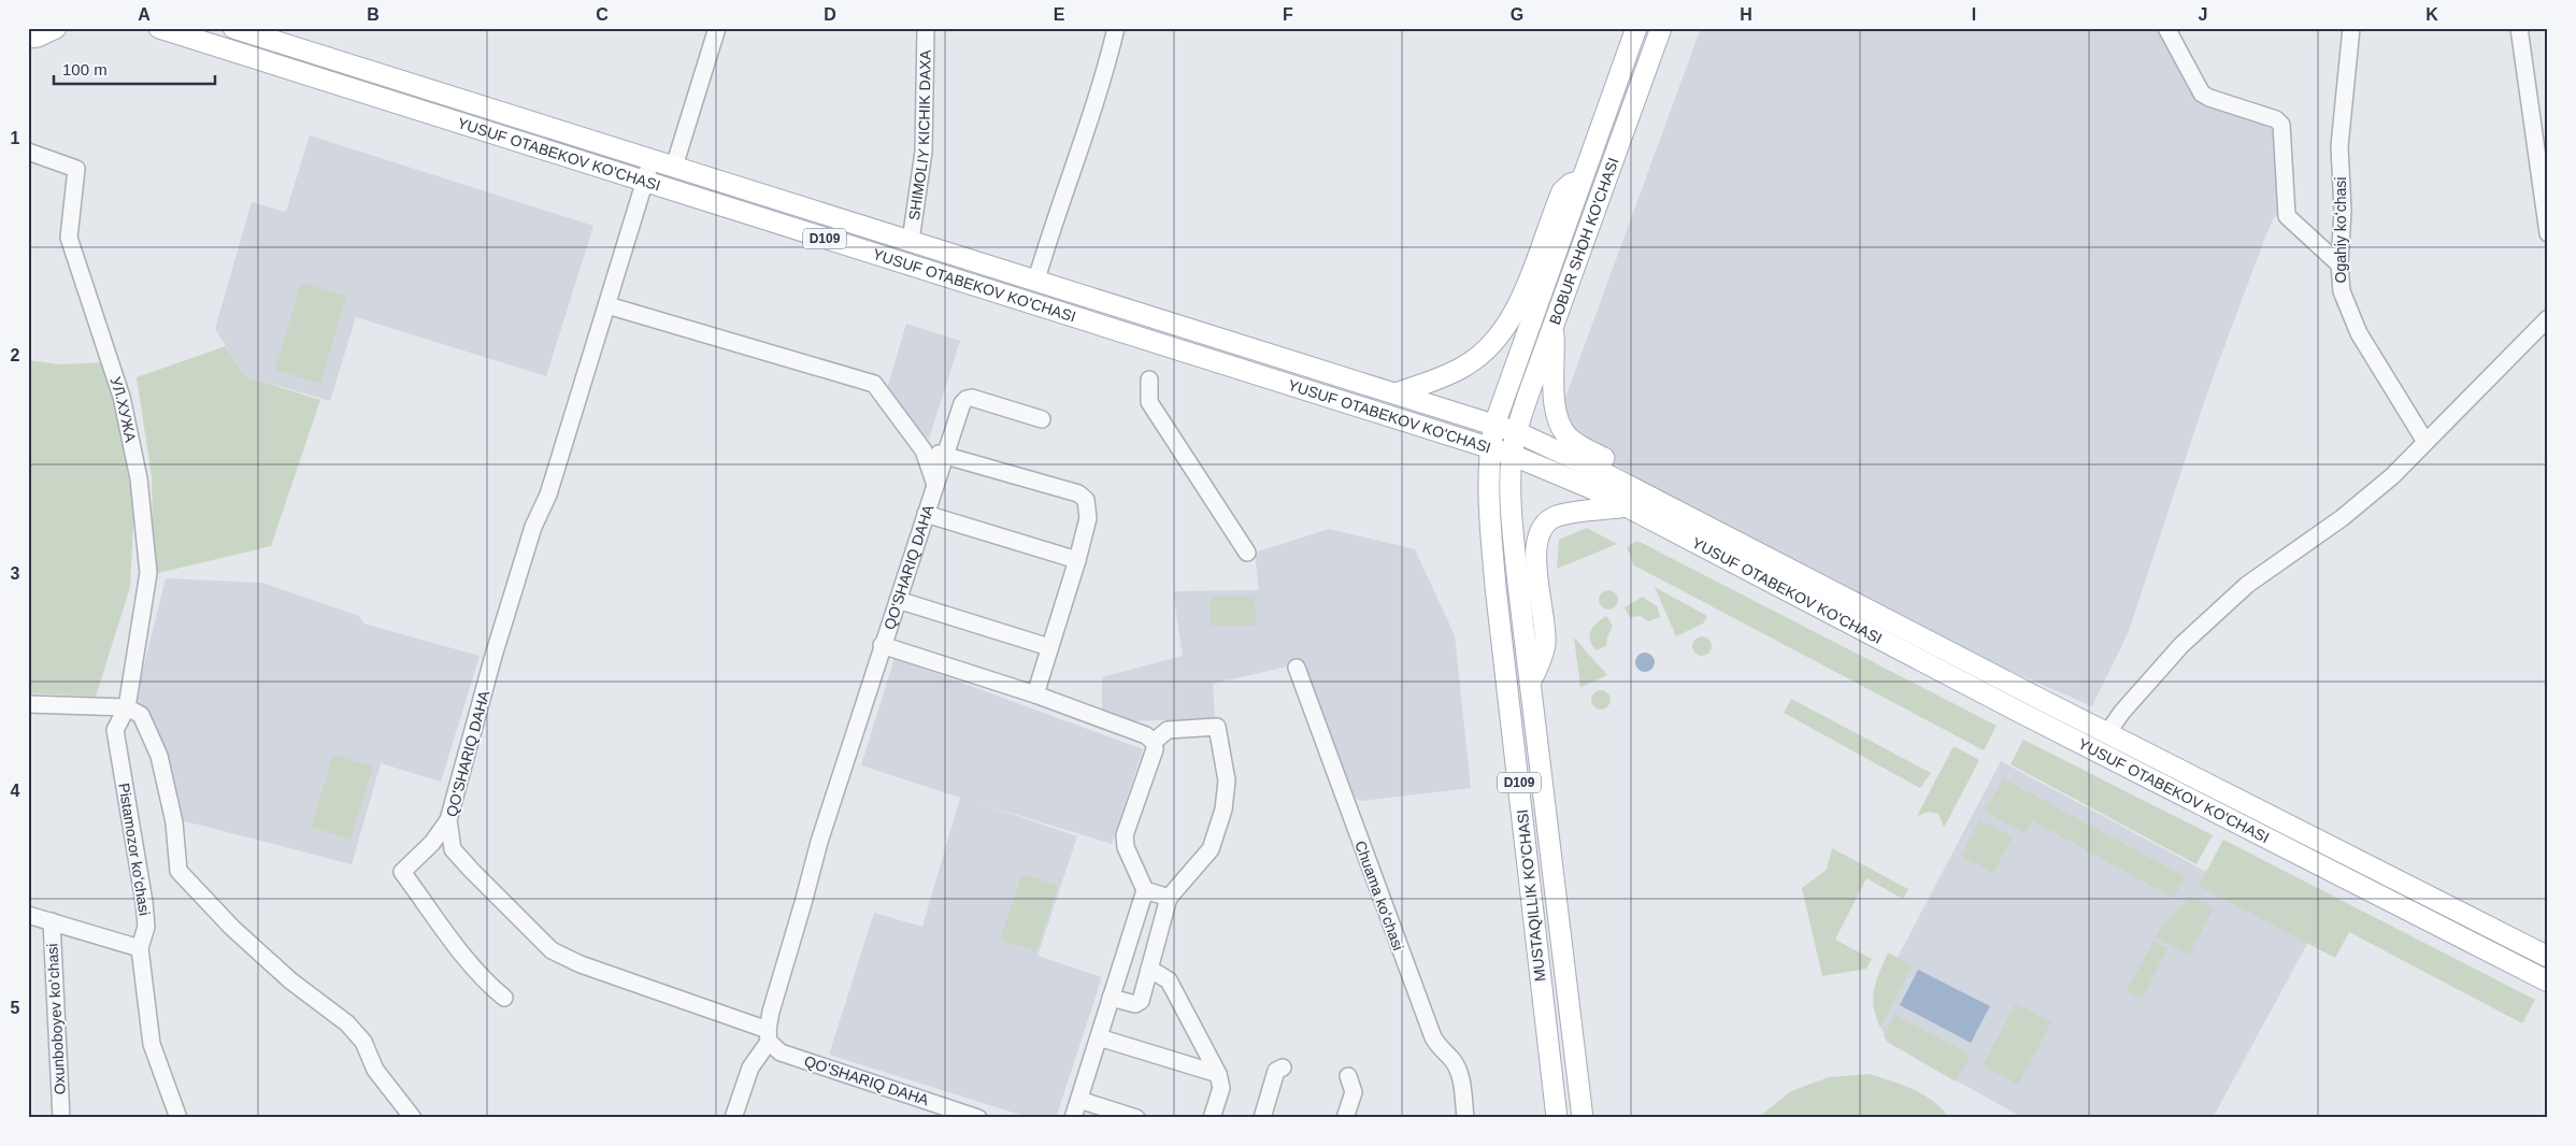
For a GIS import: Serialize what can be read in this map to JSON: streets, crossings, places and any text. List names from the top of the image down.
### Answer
{
  "streets": {
    "main road": [
      "YUSUF OTABEKOV KO'CHASI",
      "D109",
      "BOBUR SHOH KO'CHASI",
      "MUSTAQILLIK KO'CHASI"
    ],
    "street": [
      "SHIMOLIY KICHIK DAXA",
      "Ogahiy koʻchasi",
      "УЛ.ХУЖА",
      "QO'SHARIQ DAHA",
      "Pistamozor koʻchasi",
      "Chuama koʻchasi",
      "Oxunboboyev koʻchasi"
    ]
  },
  "crossings": [
    ["SHIMOLIY KICHIK DAXA", "YUSUF OTABEKOV KO'CHASI"],
    ["YUSUF OTABEKOV KO'CHASI", "BOBUR SHOH KO'CHASI"],
    ["YUSUF OTABEKOV KO'CHASI", "QO'SHARIQ DAHA"],
    ["YUSUF OTABEKOV KO'CHASI", "MUSTAQILLIK KO'CHASI"],
    ["BOBUR SHOH KO'CHASI", "MUSTAQILLIK KO'CHASI"],
    ["УЛ.ХУЖА", "Pistamozor koʻchasi"]
  ],
  "scale_bar": "100 m",
  "grid": {
    "columns": [
      "A",
      "B",
      "C",
      "D",
      "E",
      "F",
      "G",
      "H",
      "I",
      "J",
      "K"
    ],
    "rows": [
      "1",
      "2",
      "3",
      "4",
      "5"
    ]
  }
}
